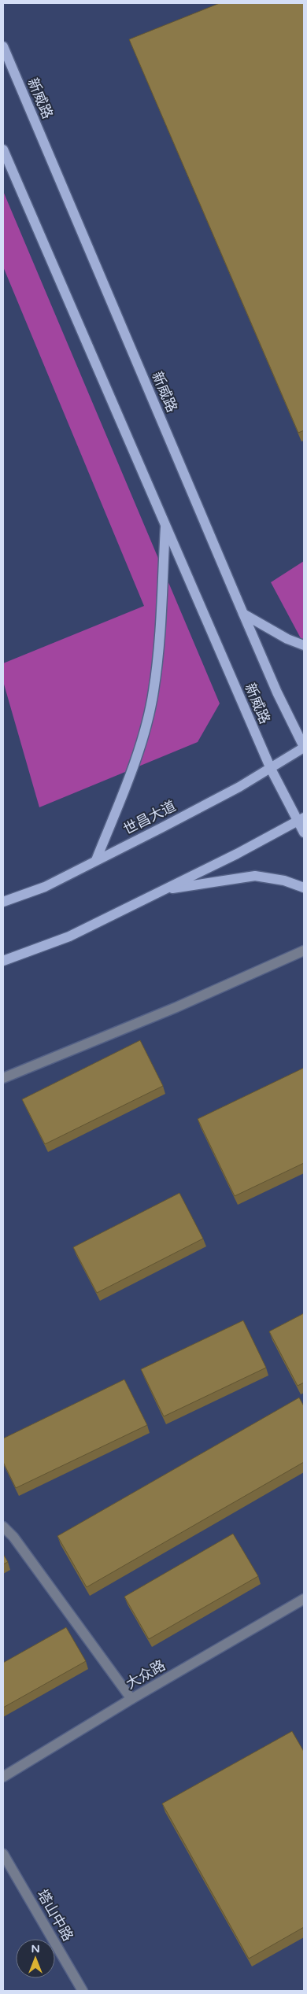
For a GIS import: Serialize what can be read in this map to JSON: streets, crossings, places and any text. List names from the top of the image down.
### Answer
{
  "streets": {
    "main road": ["新威路", "世昌大道"],
    "street": ["大众路", "塔山中路"]
  },
  "crossings": [
    ["新威路", "世昌大道"]
  ],
  "north": "top"
}
